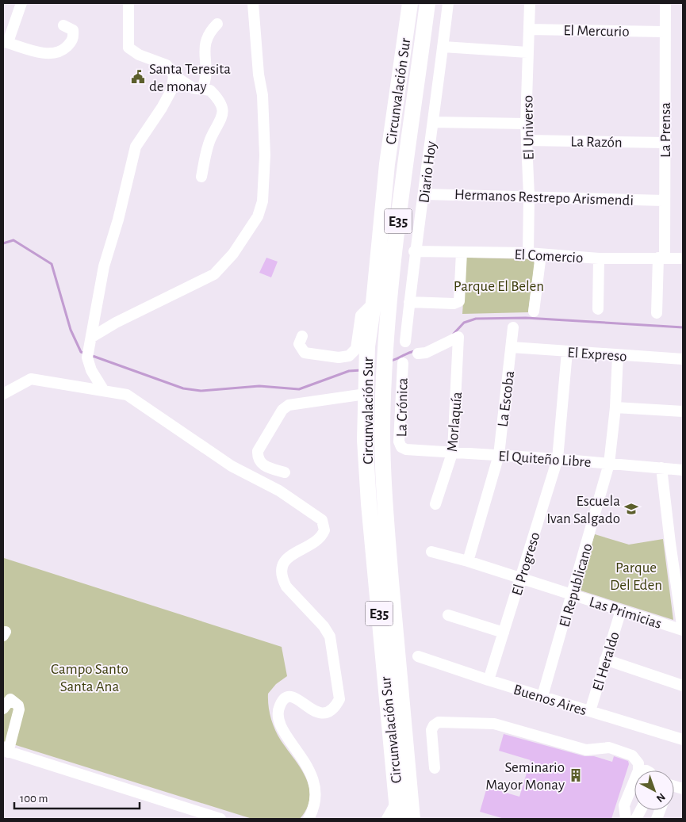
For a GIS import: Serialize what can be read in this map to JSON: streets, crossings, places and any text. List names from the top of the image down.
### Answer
{
  "streets": {
    "highway": ["Circunvalación Sur", "E35"],
    "street": [
      "El Mercurio",
      "El Universo",
      "La Prensa",
      "La Razón",
      "Diario Hoy",
      "Hermanos Restrepo Arismendi",
      "El Comercio",
      "El Expreso",
      "La Escoba",
      "La Crónica",
      "Morlaquía",
      "El Quiteño Libre",
      "El Progreso",
      "El Republicano",
      "Las Primicias",
      "El Heraldo",
      "Buenos Aires"
    ]
  },
  "crossings": [
    ["El Mercurio", "El Universo"],
    ["El Mercurio", "La Prensa"],
    ["Circunvalación Sur", "El Quiteño Libre"],
    ["El Universo", "La Razón"],
    ["El Universo", "Hermanos Restrepo Arismendi"],
    ["El Universo", "El Comercio"],
    ["La Prensa", "La Razón"],
    ["La Prensa", "Hermanos Restrepo Arismendi"],
    ["La Prensa", "El Comercio"],
    ["Diario Hoy", "Hermanos Restrepo Arismendi"],
    ["Diario Hoy", "El Comercio"],
    ["El Expreso", "La Escoba"],
    ["El Expreso", "El Progreso"],
    ["El Expreso", "El Republicano"],
    ["La Escoba", "El Quiteño Libre"],
    ["La Escoba", "Las Primicias"],
    ["La Crónica", "El Quiteño Libre"],
    ["Morlaquía", "El Quiteño Libre"],
    ["El Quiteño Libre", "El Progreso"],
    ["El Quiteño Libre", "El Republicano"],
    ["El Progreso", "Las Primicias"],
    ["El Progreso", "Buenos Aires"],
    ["El Republicano", "Las Primicias"],
    ["El Republicano", "Buenos Aires"],
    ["Las Primicias", "El Heraldo"],
    ["El Heraldo", "Buenos Aires"]
  ],
  "parks": ["Parque El Belen", "Parque Del Eden", "Campo Santo Santa Ana"],
  "places": {
    "public building": ["Santa Teresita de monay"],
    "school or university": ["Escuela Ivan Salgado"],
    "building": ["Seminario Mayor Monay"]
  },
  "scale_bar": "100 m",
  "north": "bottom right"
}
